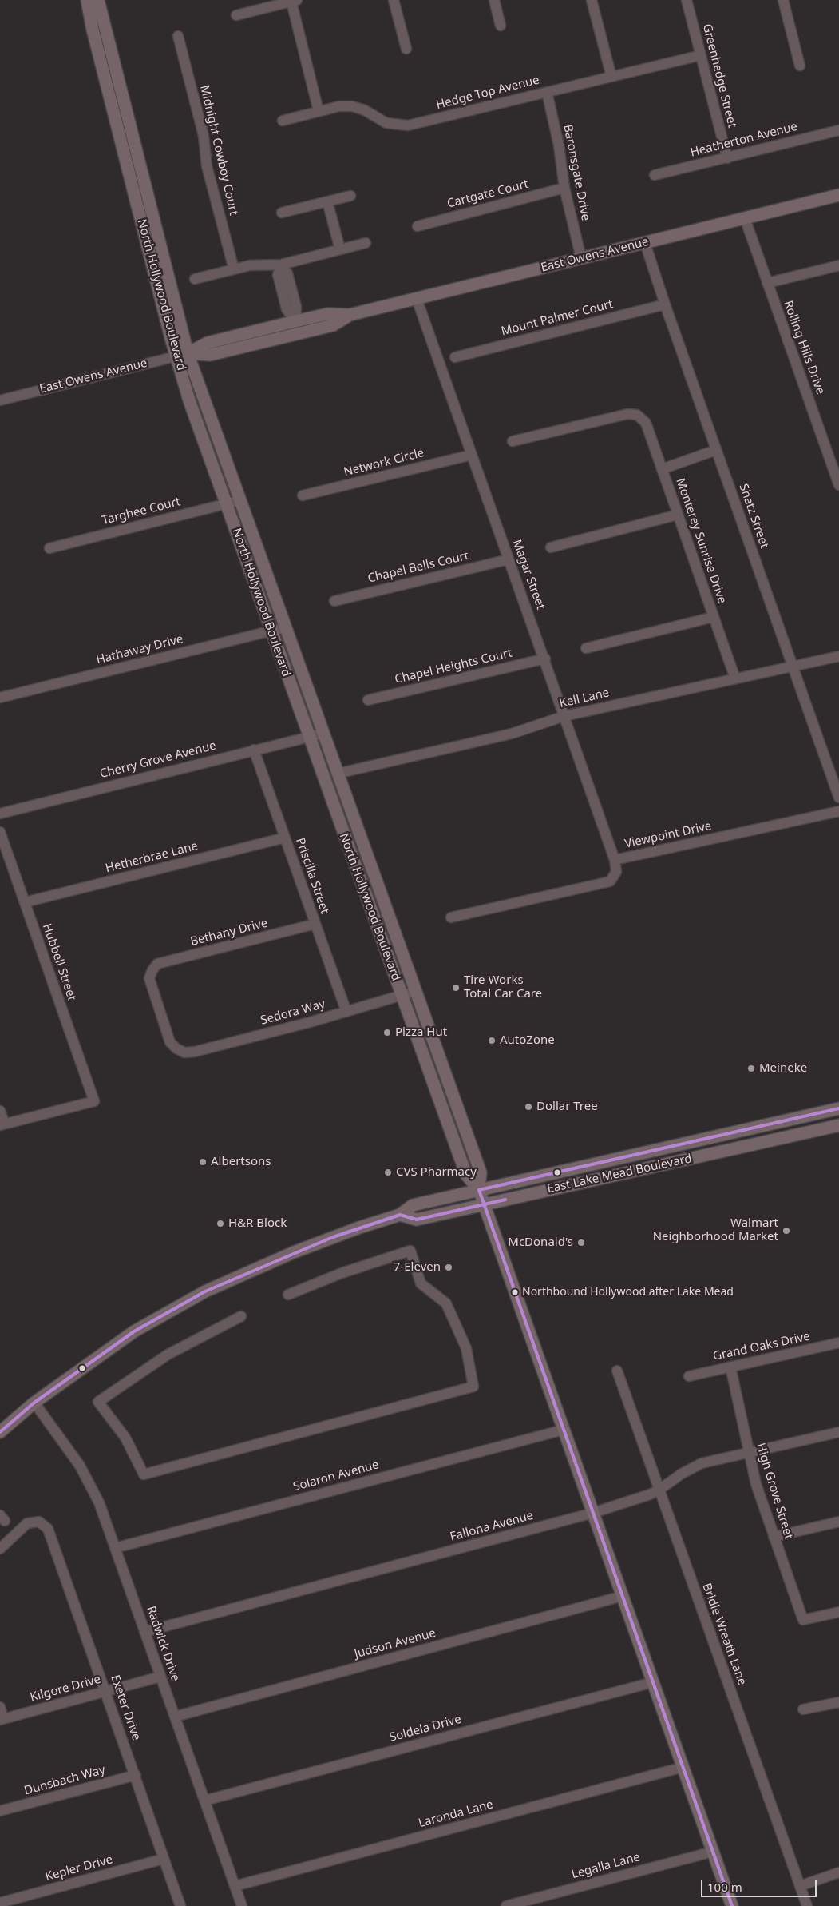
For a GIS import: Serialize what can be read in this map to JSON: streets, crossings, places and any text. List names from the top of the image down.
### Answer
{
  "streets": {
    "main road": ["East Owens Avenue", "North Hollywood Boulevard", "East Lake Mead Boulevard"],
    "street": [
      "Greenhedge Street",
      "Hedge Top Avenue",
      "Heatherton Avenue",
      "Midnight Cowboy Court",
      "Baronsgate Drive",
      "Cartgate Court",
      "Mount Palmer Court",
      "Rolling Hills Drive",
      "Network Circle",
      "Targhee Court",
      "Shatz Street",
      "Monterey Sunrise Drive",
      "Chapel Bells Court",
      "Magar Street",
      "Hathaway Drive",
      "Chapel Heights Court",
      "Kell Lane",
      "Cherry Grove Avenue",
      "Viewpoint Drive",
      "Hetherbrae Lane",
      "Priscilla Street",
      "Bethany Drive",
      "Hubbell Street",
      "Sedora Way",
      "Grand Oaks Drive",
      "Solaron Avenue",
      "High Grove Street",
      "Fallona Avenue",
      "Bridle Wreath Lane",
      "Radwick Drive",
      "Judson Avenue",
      "Kilgore Drive",
      "Exeter Drive",
      "Soldela Drive",
      "Dunsbach Way",
      "Laronda Lane",
      "Legalla Lane",
      "Kepler Drive"
    ]
  },
  "crossings": [
    ["Greenhedge Street", "Hedge Top Avenue"],
    ["Greenhedge Street", "Heatherton Avenue"],
    ["Hedge Top Avenue", "Baronsgate Drive"],
    ["Baronsgate Drive", "Cartgate Court"],
    ["Baronsgate Drive", "East Owens Avenue"],
    ["East Owens Avenue", "North Hollywood Boulevard"],
    ["East Owens Avenue", "Rolling Hills Drive"],
    ["East Owens Avenue", "Shatz Street"],
    ["East Owens Avenue", "Magar Street"],
    ["North Hollywood Boulevard", "Targhee Court"],
    ["North Hollywood Boulevard", "Hathaway Drive"],
    ["North Hollywood Boulevard", "Kell Lane"],
    ["North Hollywood Boulevard", "Cherry Grove Avenue"],
    ["North Hollywood Boulevard", "Sedora Way"],
    ["North Hollywood Boulevard", "East Lake Mead Boulevard"],
    ["North Hollywood Boulevard", "Solaron Avenue"],
    ["North Hollywood Boulevard", "Fallona Avenue"],
    ["North Hollywood Boulevard", "Judson Avenue"],
    ["North Hollywood Boulevard", "Soldela Drive"],
    ["North Hollywood Boulevard", "Laronda Lane"],
    ["North Hollywood Boulevard", "Legalla Lane"],
    ["Mount Palmer Court", "Shatz Street"],
    ["Network Circle", "Magar Street"],
    ["Shatz Street", "Kell Lane"],
    ["Monterey Sunrise Drive", "Kell Lane"],
    ["Chapel Bells Court", "Magar Street"],
    ["Magar Street", "Chapel Heights Court"],
    ["Magar Street", "Kell Lane"],
    ["Magar Street", "Viewpoint Drive"],
    ["Cherry Grove Avenue", "Priscilla Street"],
    ["Hetherbrae Lane", "Priscilla Street"],
    ["Hetherbrae Lane", "Hubbell Street"],
    ["Priscilla Street", "Bethany Drive"],
    ["Priscilla Street", "Sedora Way"],
    ["Bethany Drive", "Sedora Way"],
    ["East Lake Mead Boulevard", "Radwick Drive"],
    ["Grand Oaks Drive", "High Grove Street"],
    ["Solaron Avenue", "Radwick Drive"],
    ["High Grove Street", "Fallona Avenue"],
    ["Fallona Avenue", "Bridle Wreath Lane"],
    ["Fallona Avenue", "Radwick Drive"],
    ["Radwick Drive", "Judson Avenue"],
    ["Radwick Drive", "Kilgore Drive"],
    ["Radwick Drive", "Soldela Drive"],
    ["Radwick Drive", "Laronda Lane"],
    ["Kilgore Drive", "Exeter Drive"],
    ["Exeter Drive", "Dunsbach Way"],
    ["Exeter Drive", "Kepler Drive"]
  ],
  "places": [
    "Tire Works Total Car Care",
    "Pizza Hut",
    "AutoZone",
    "Meineke",
    "Dollar Tree",
    "Albertsons",
    "CVS Pharmacy",
    "H&R Block",
    "Walmart Neighborhood Market",
    "McDonald's",
    "7-Eleven",
    "Northbound Hollywood after Lake Mead"
  ],
  "scale_bar": "100 m"
}
